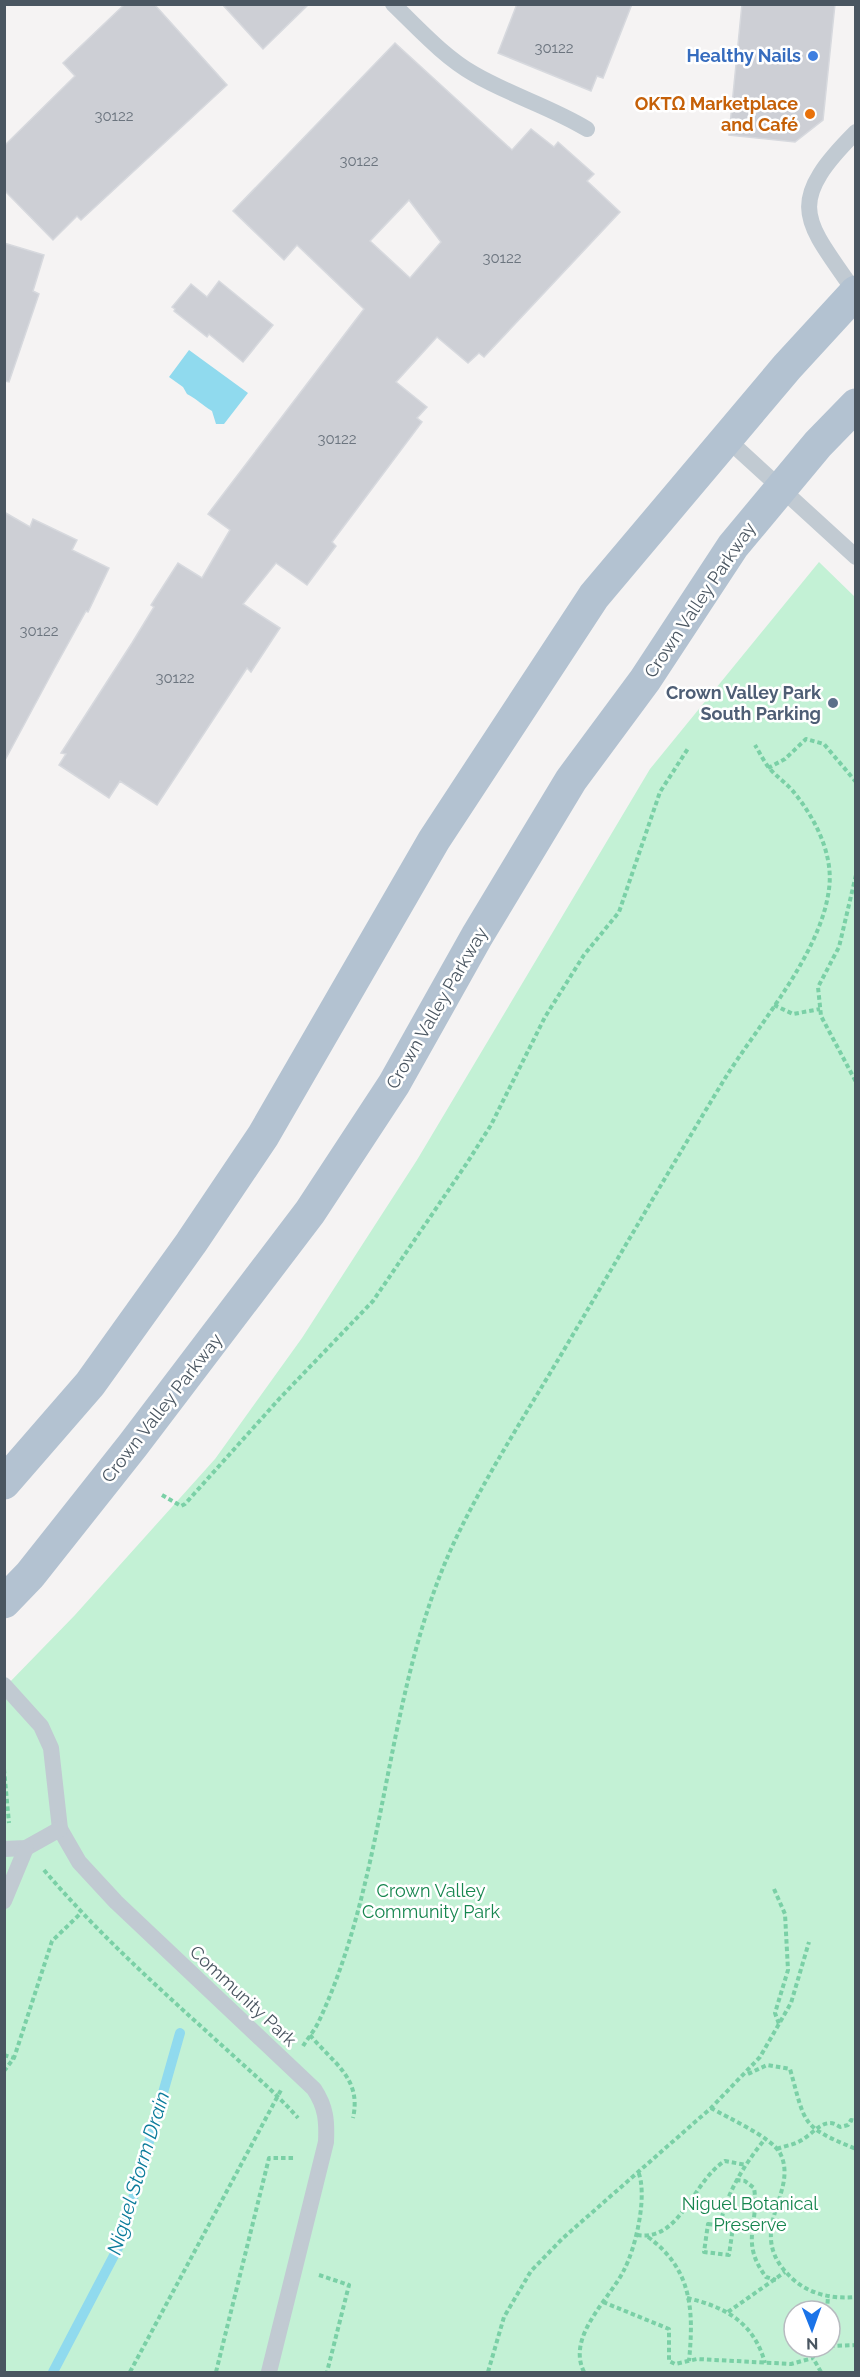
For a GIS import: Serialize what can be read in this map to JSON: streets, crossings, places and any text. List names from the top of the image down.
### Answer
{
  "streets": {
    "main road": ["Crown Valley Parkway"],
    "lane": ["Community Park"]
  },
  "water": ["Niguel Storm Drain"],
  "parks": ["Crown Valley Community Park", "Niguel Botanical Preserve"],
  "places": ["Healthy Nails", "OKTΩ Marketplace and Café", "Crown Valley Park South Parking"],
  "house_numbers": [
    "30122",
    "30122",
    "30122",
    "30122",
    "30122",
    "30122",
    "30122"
  ],
  "north": "bottom"
}
